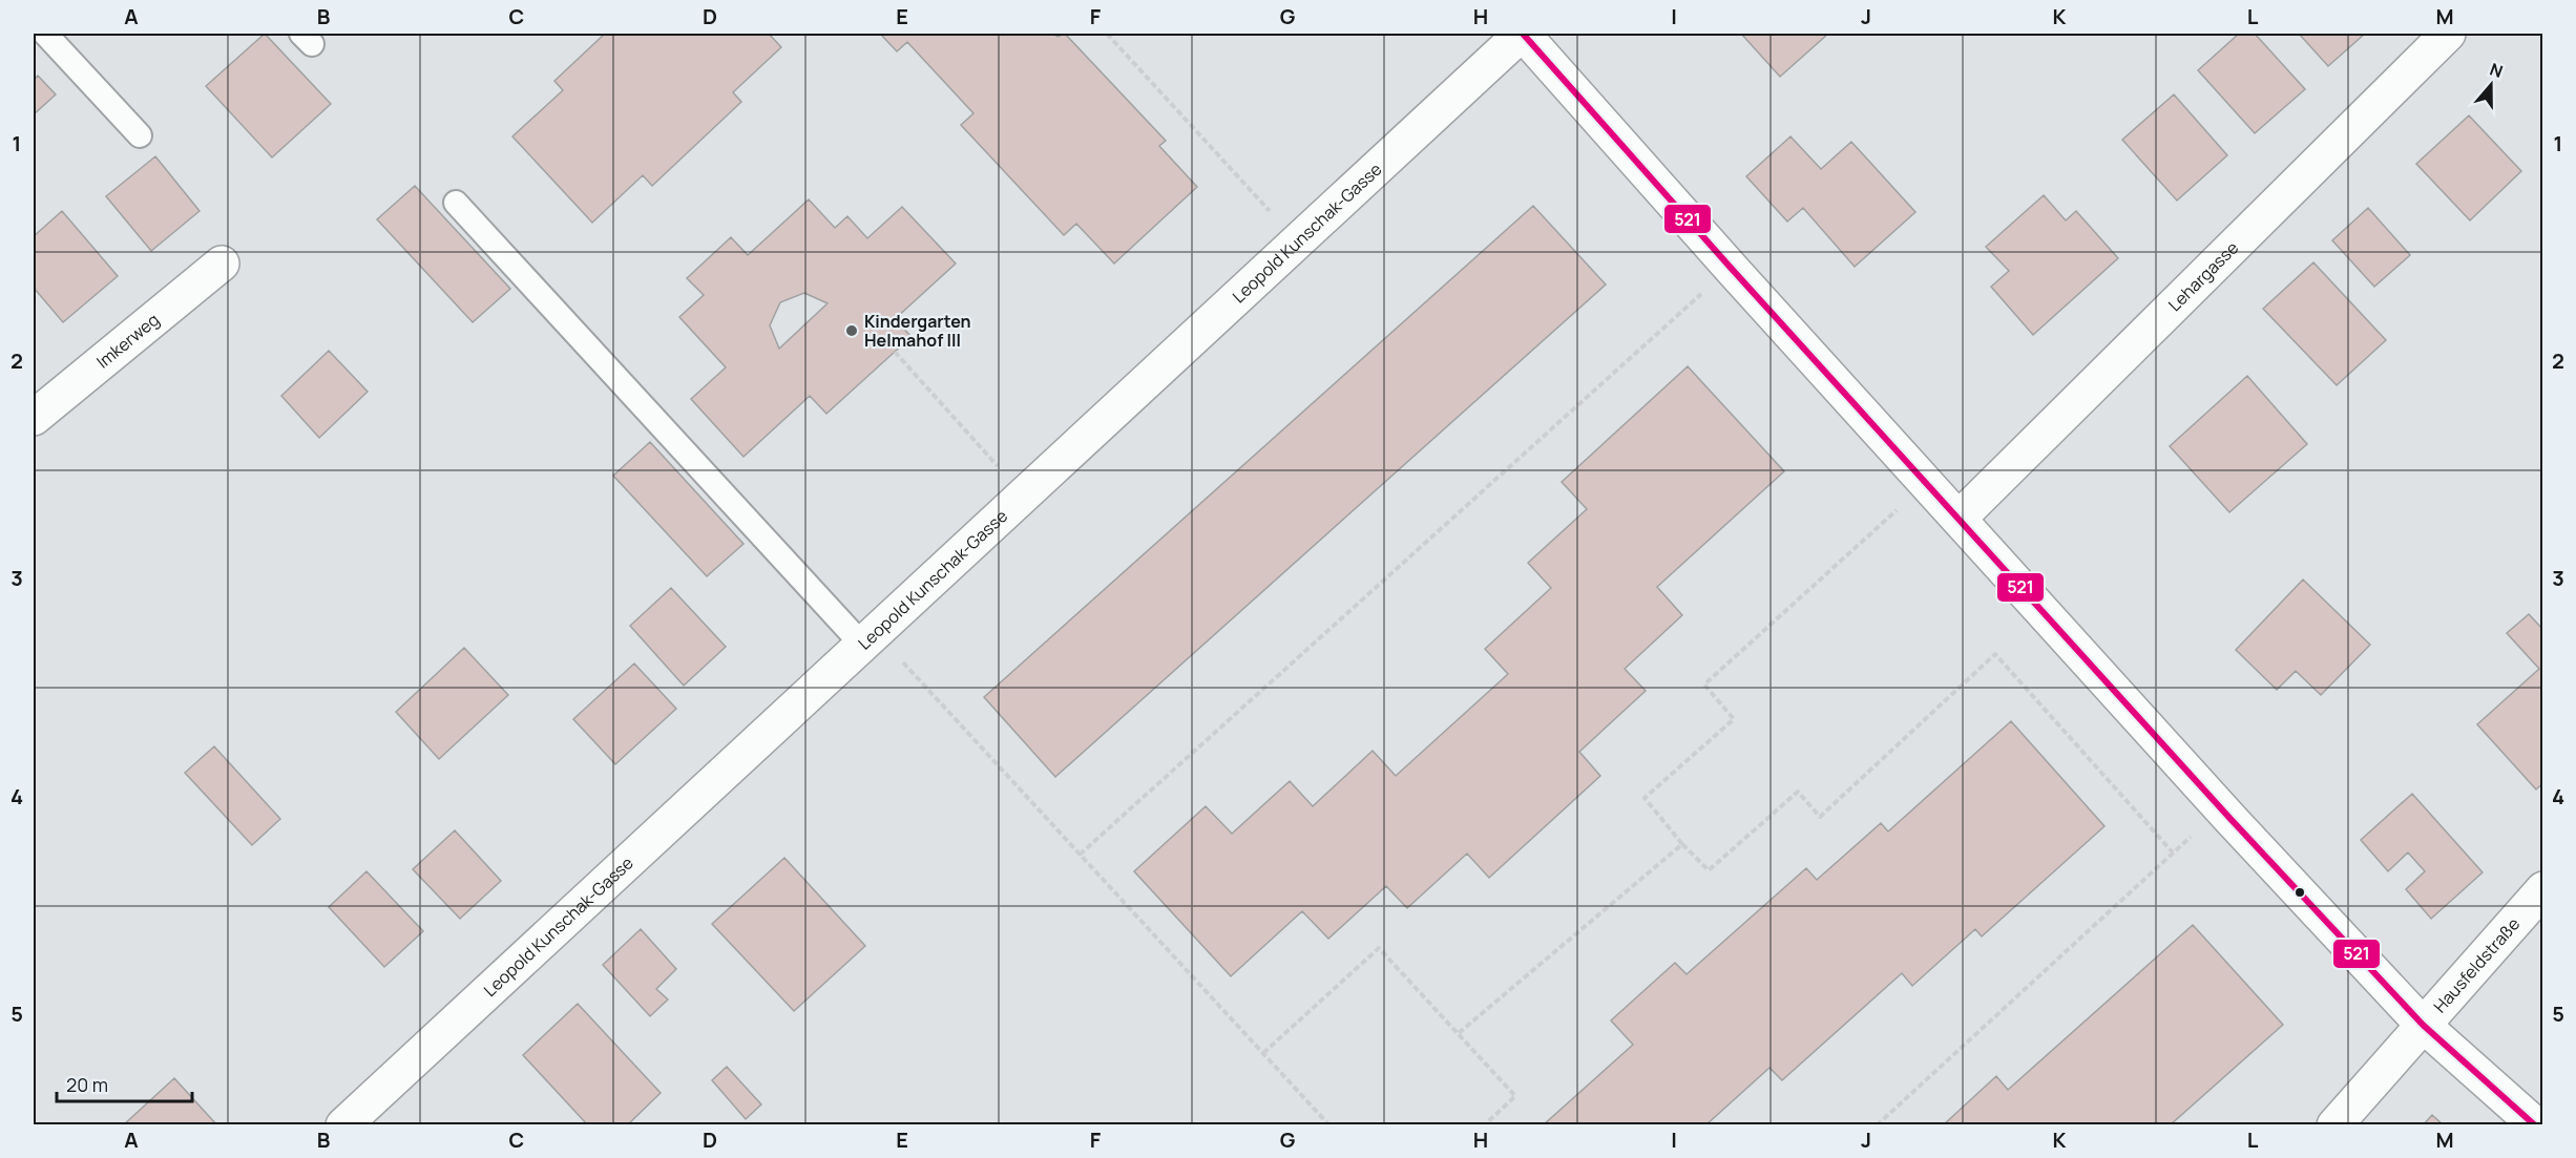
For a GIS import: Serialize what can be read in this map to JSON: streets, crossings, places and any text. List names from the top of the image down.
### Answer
{
  "streets": {
    "street": [
      "Leopold Kunschak-Gasse",
      "Lehargasse",
      "Imkerweg",
      "Hausfeldstraße"
    ]
  },
  "places": ["Kindergarten Helmahof III"],
  "lines": ["transit line 521"],
  "scale_bar": "20 m",
  "north": "top",
  "grid": {
    "columns": [
      "A",
      "B",
      "C",
      "D",
      "E",
      "F",
      "G",
      "H",
      "I",
      "J",
      "K",
      "L",
      "M"
    ],
    "rows": [
      "1",
      "2",
      "3",
      "4",
      "5"
    ]
  }
}
